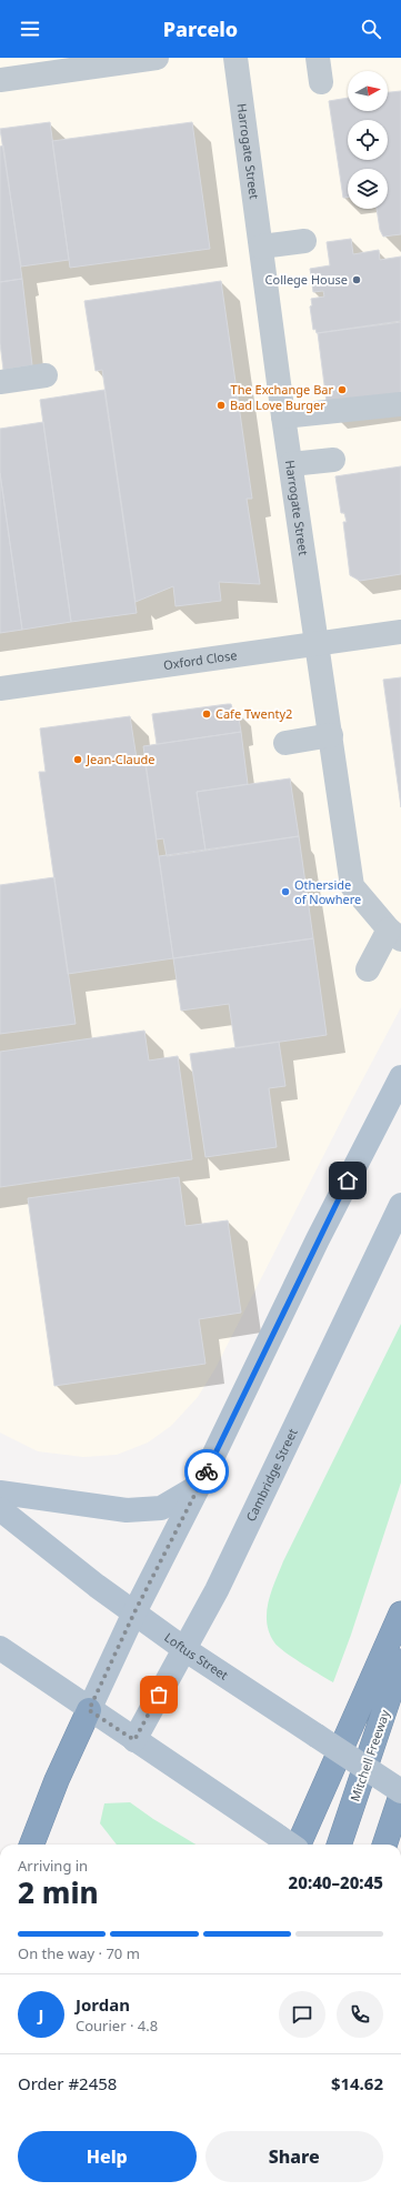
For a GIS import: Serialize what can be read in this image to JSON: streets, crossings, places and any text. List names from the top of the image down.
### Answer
{
  "streets": {
    "highway": ["Mitchell Freeway"],
    "main road": ["Cambridge Street", "Loftus Street"],
    "street": ["Harrogate Street", "Oxford Close"]
  },
  "crossings": [
    ["Harrogate Street", "Oxford Close"],
    ["Cambridge Street", "Loftus Street"]
  ],
  "places": [
    "College House",
    "The Exchange Bar",
    "Bad Love Burger",
    "Cafe Twenty2",
    "Jean-Claude",
    "Otherside of Nowhere"
  ],
  "north": "right",
  "page": {
    "header": "Parcelo",
    "heading": ["2 min", "Arriving in", "20:40–20:45"],
    "panel": [
      "Jordan",
      "Courier · 4.8",
      "Order #2458",
      "$14.62"
    ],
    "bar": "On the way · 70 m",
    "round": "J",
    "buttons": ["Help", "Share"]
  }
}
